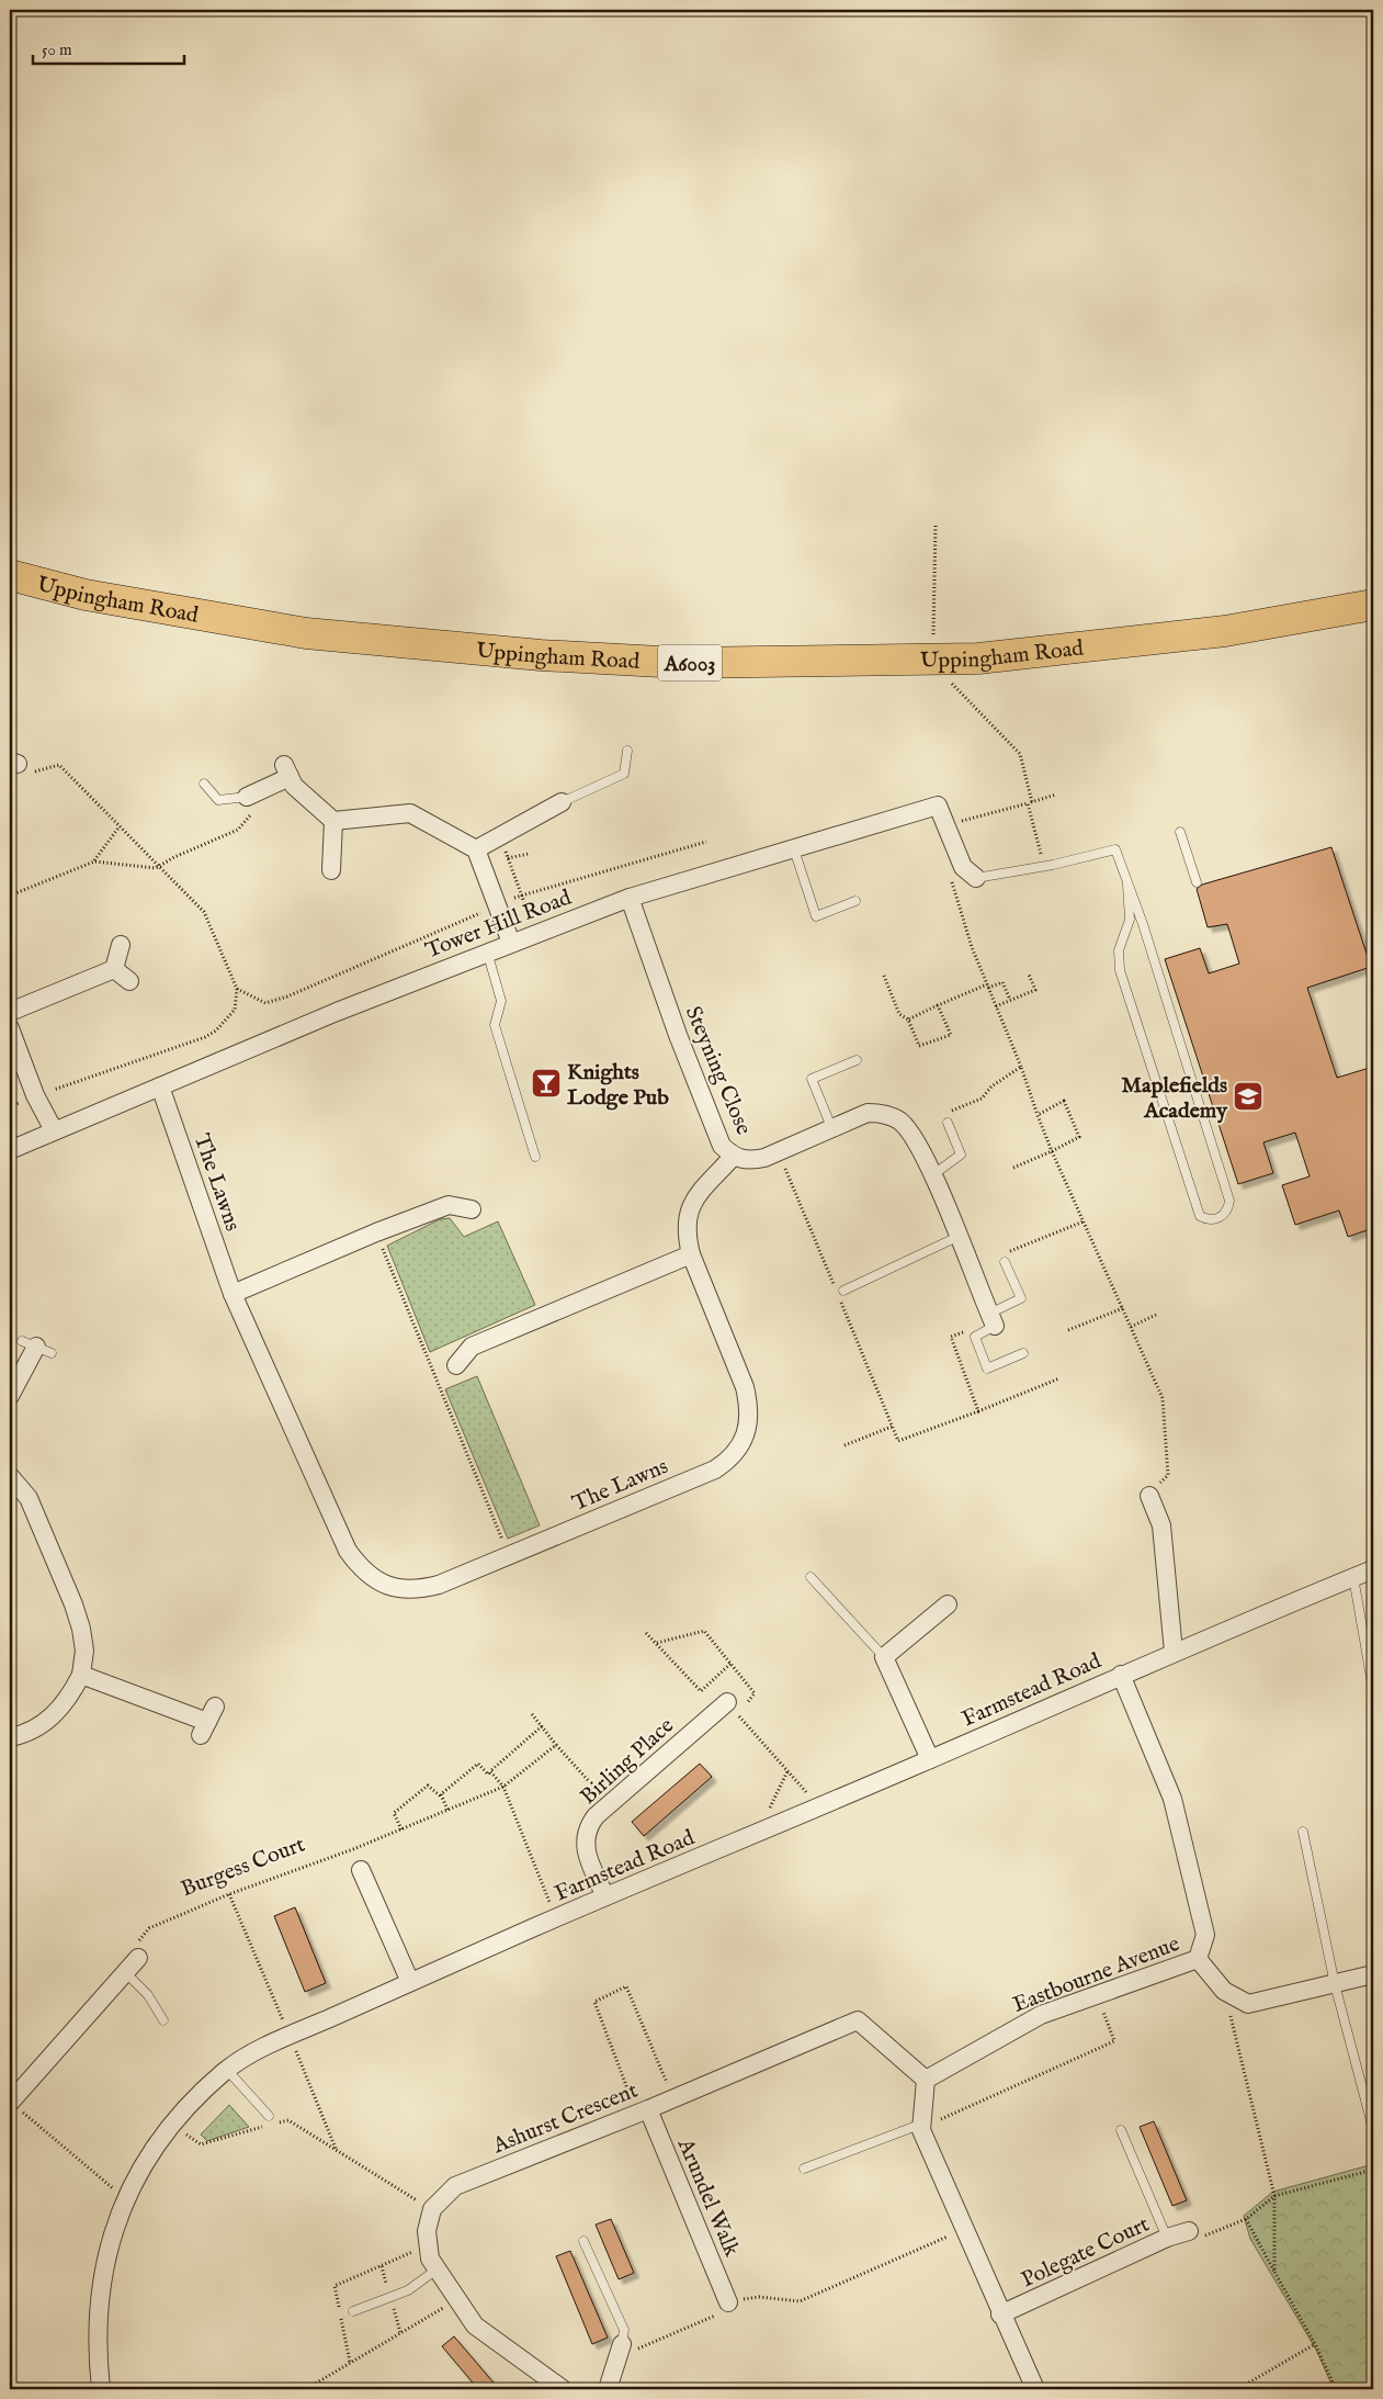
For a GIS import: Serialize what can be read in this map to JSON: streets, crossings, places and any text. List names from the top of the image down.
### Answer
{
  "streets": {
    "highway": ["Uppingham Road", "A6003"],
    "street": [
      "Tower Hill Road",
      "Steyning Close",
      "The Lawns",
      "Farmstead Road",
      "Birling Place",
      "Eastbourne Avenue",
      "Ashurst Crescent",
      "Arundel Walk",
      "Polegate Court"
    ],
    "path": ["Burgess Court"]
  },
  "crossings": [
    ["Tower Hill Road", "Steyning Close"],
    ["Tower Hill Road", "The Lawns"],
    ["Steyning Close", "The Lawns"],
    ["Farmstead Road", "Birling Place"],
    ["Farmstead Road", "Eastbourne Avenue"],
    ["Eastbourne Avenue", "Ashurst Crescent"],
    ["Ashurst Crescent", "Arundel Walk"]
  ],
  "places": {
    "bar": ["Knights Lodge Pub"],
    "school or university": ["Maplefields Academy"]
  },
  "scale_bar": "50 m"
}
